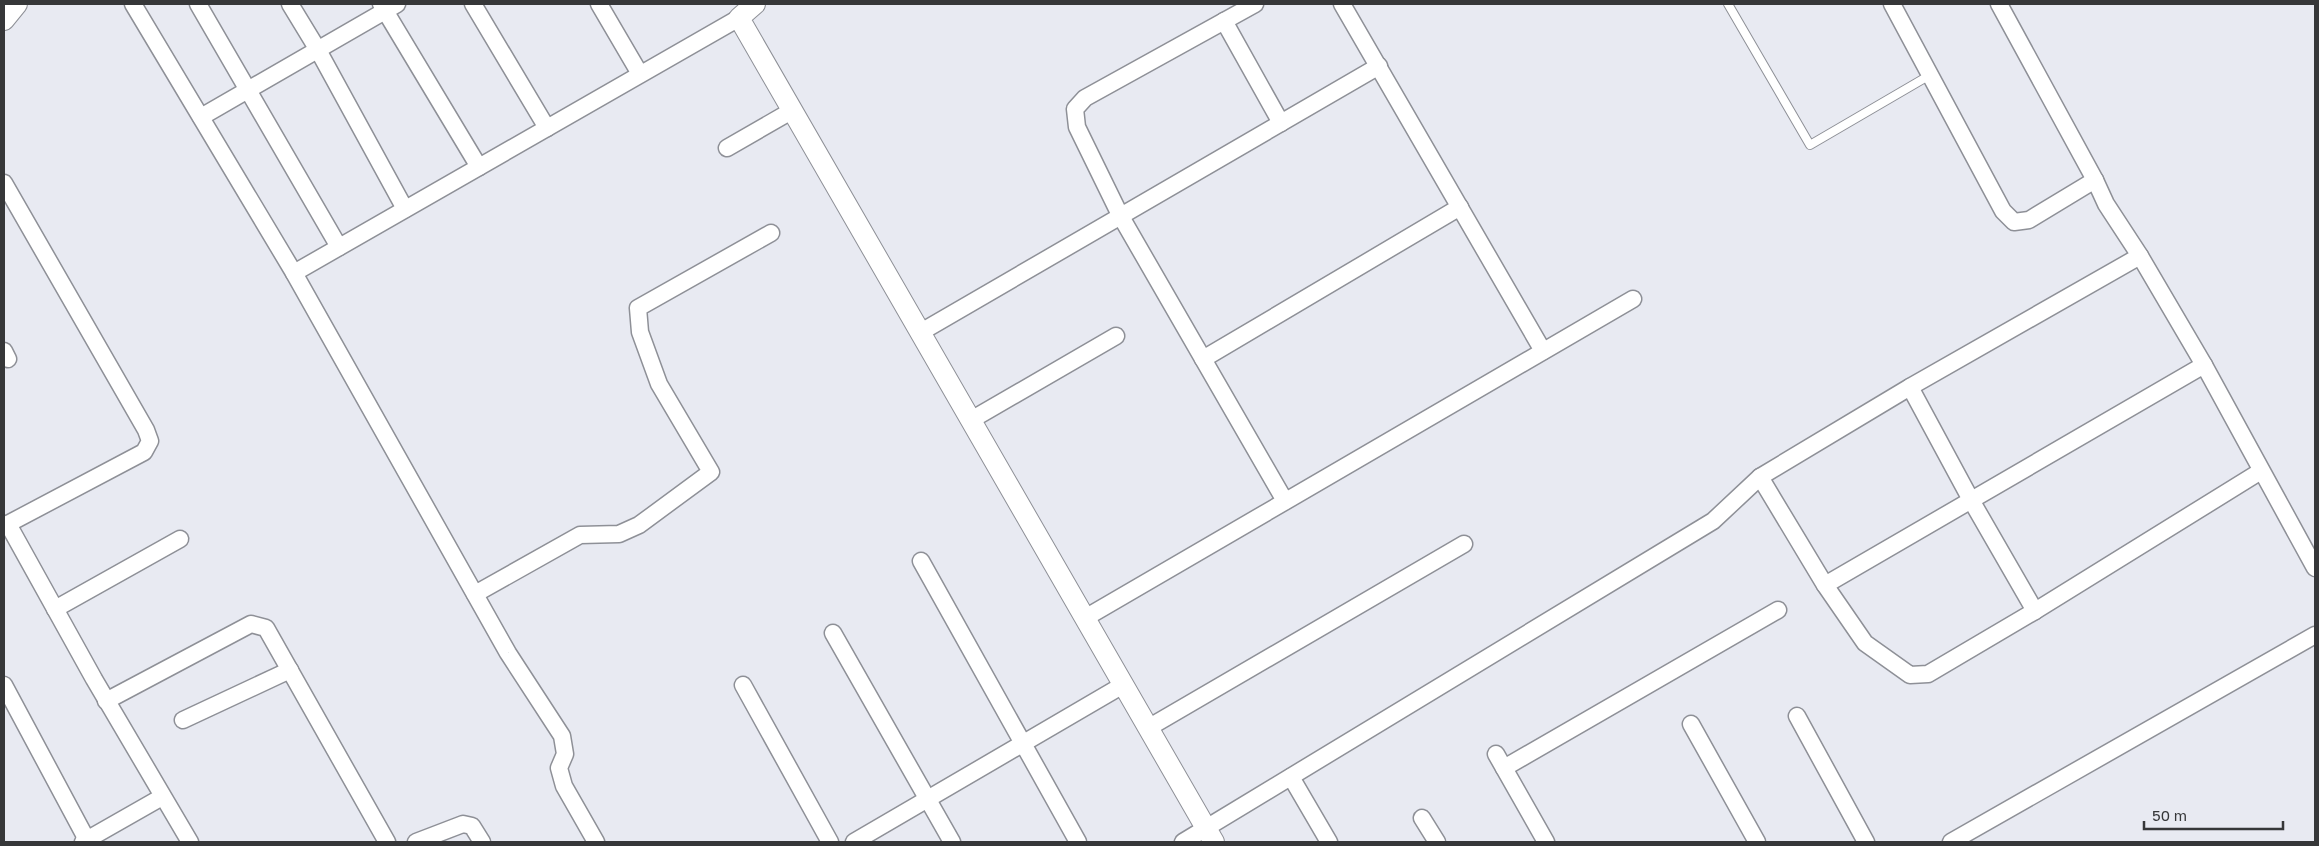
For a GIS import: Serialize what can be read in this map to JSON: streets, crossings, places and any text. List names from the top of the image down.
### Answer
{
  "scale_bar": "50 m"
}
